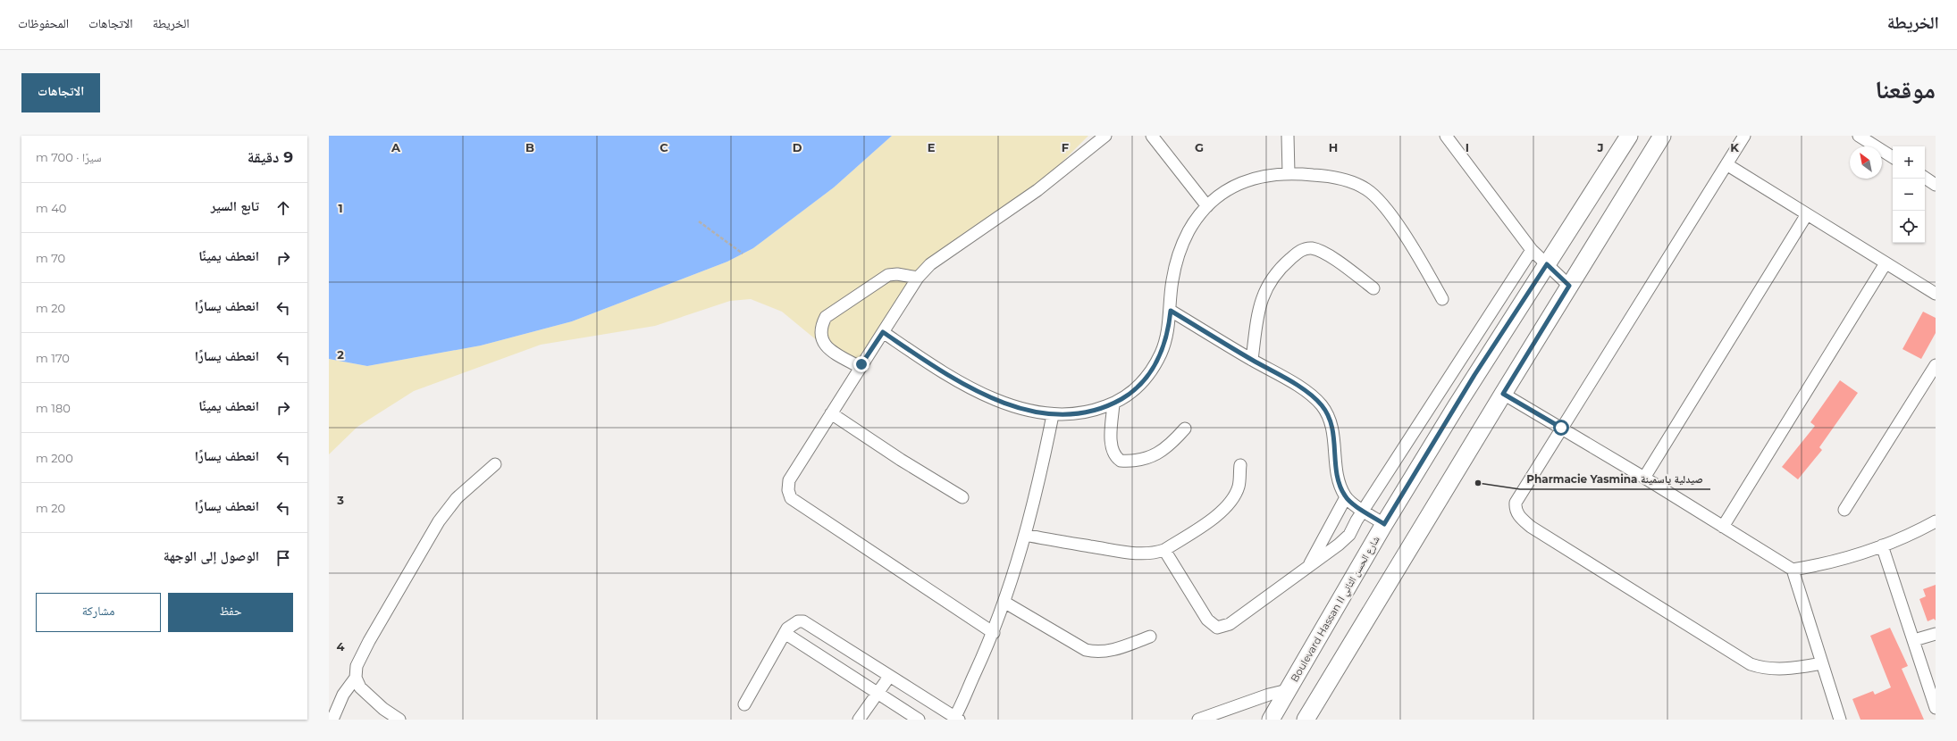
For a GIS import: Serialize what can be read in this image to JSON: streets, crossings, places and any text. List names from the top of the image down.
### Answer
{
  "streets": {
    "main road": ["Boulevard Hassan II شارع الحسن الثاني"]
  },
  "places": ["Pharmacie Yasmina صيدلية ياسمينة"],
  "north": "top left",
  "page": {
    "header": "الخريطة",
    "nav": ["الخريطة", "الاتجاهات", "المحفوظات"],
    "title": "موقعنا",
    "buttons": [
      "الاتجاهات",
      ["حفظ", "مشاركة"]
    ],
    "heading": ["9 دقيقة", "سيرًا · 700 m"],
    "map_buttons": ["+", "−"],
    "list": [
      ["تابع السير", "40 m"],
      ["انعطف يمينًا", "70 m"],
      ["انعطف يسارًا", "20 m"],
      ["انعطف يسارًا", "170 m"],
      ["انعطف يمينًا", "180 m"],
      ["انعطف يسارًا", "200 m"],
      ["انعطف يسارًا", "20 m"],
      "الوصول إلى الوجهة"
    ]
  },
  "grid": {
    "columns": [
      "A",
      "B",
      "C",
      "D",
      "E",
      "F",
      "G",
      "H",
      "I",
      "J",
      "K"
    ],
    "rows": [
      "1",
      "2",
      "3",
      "4"
    ]
  }
}
